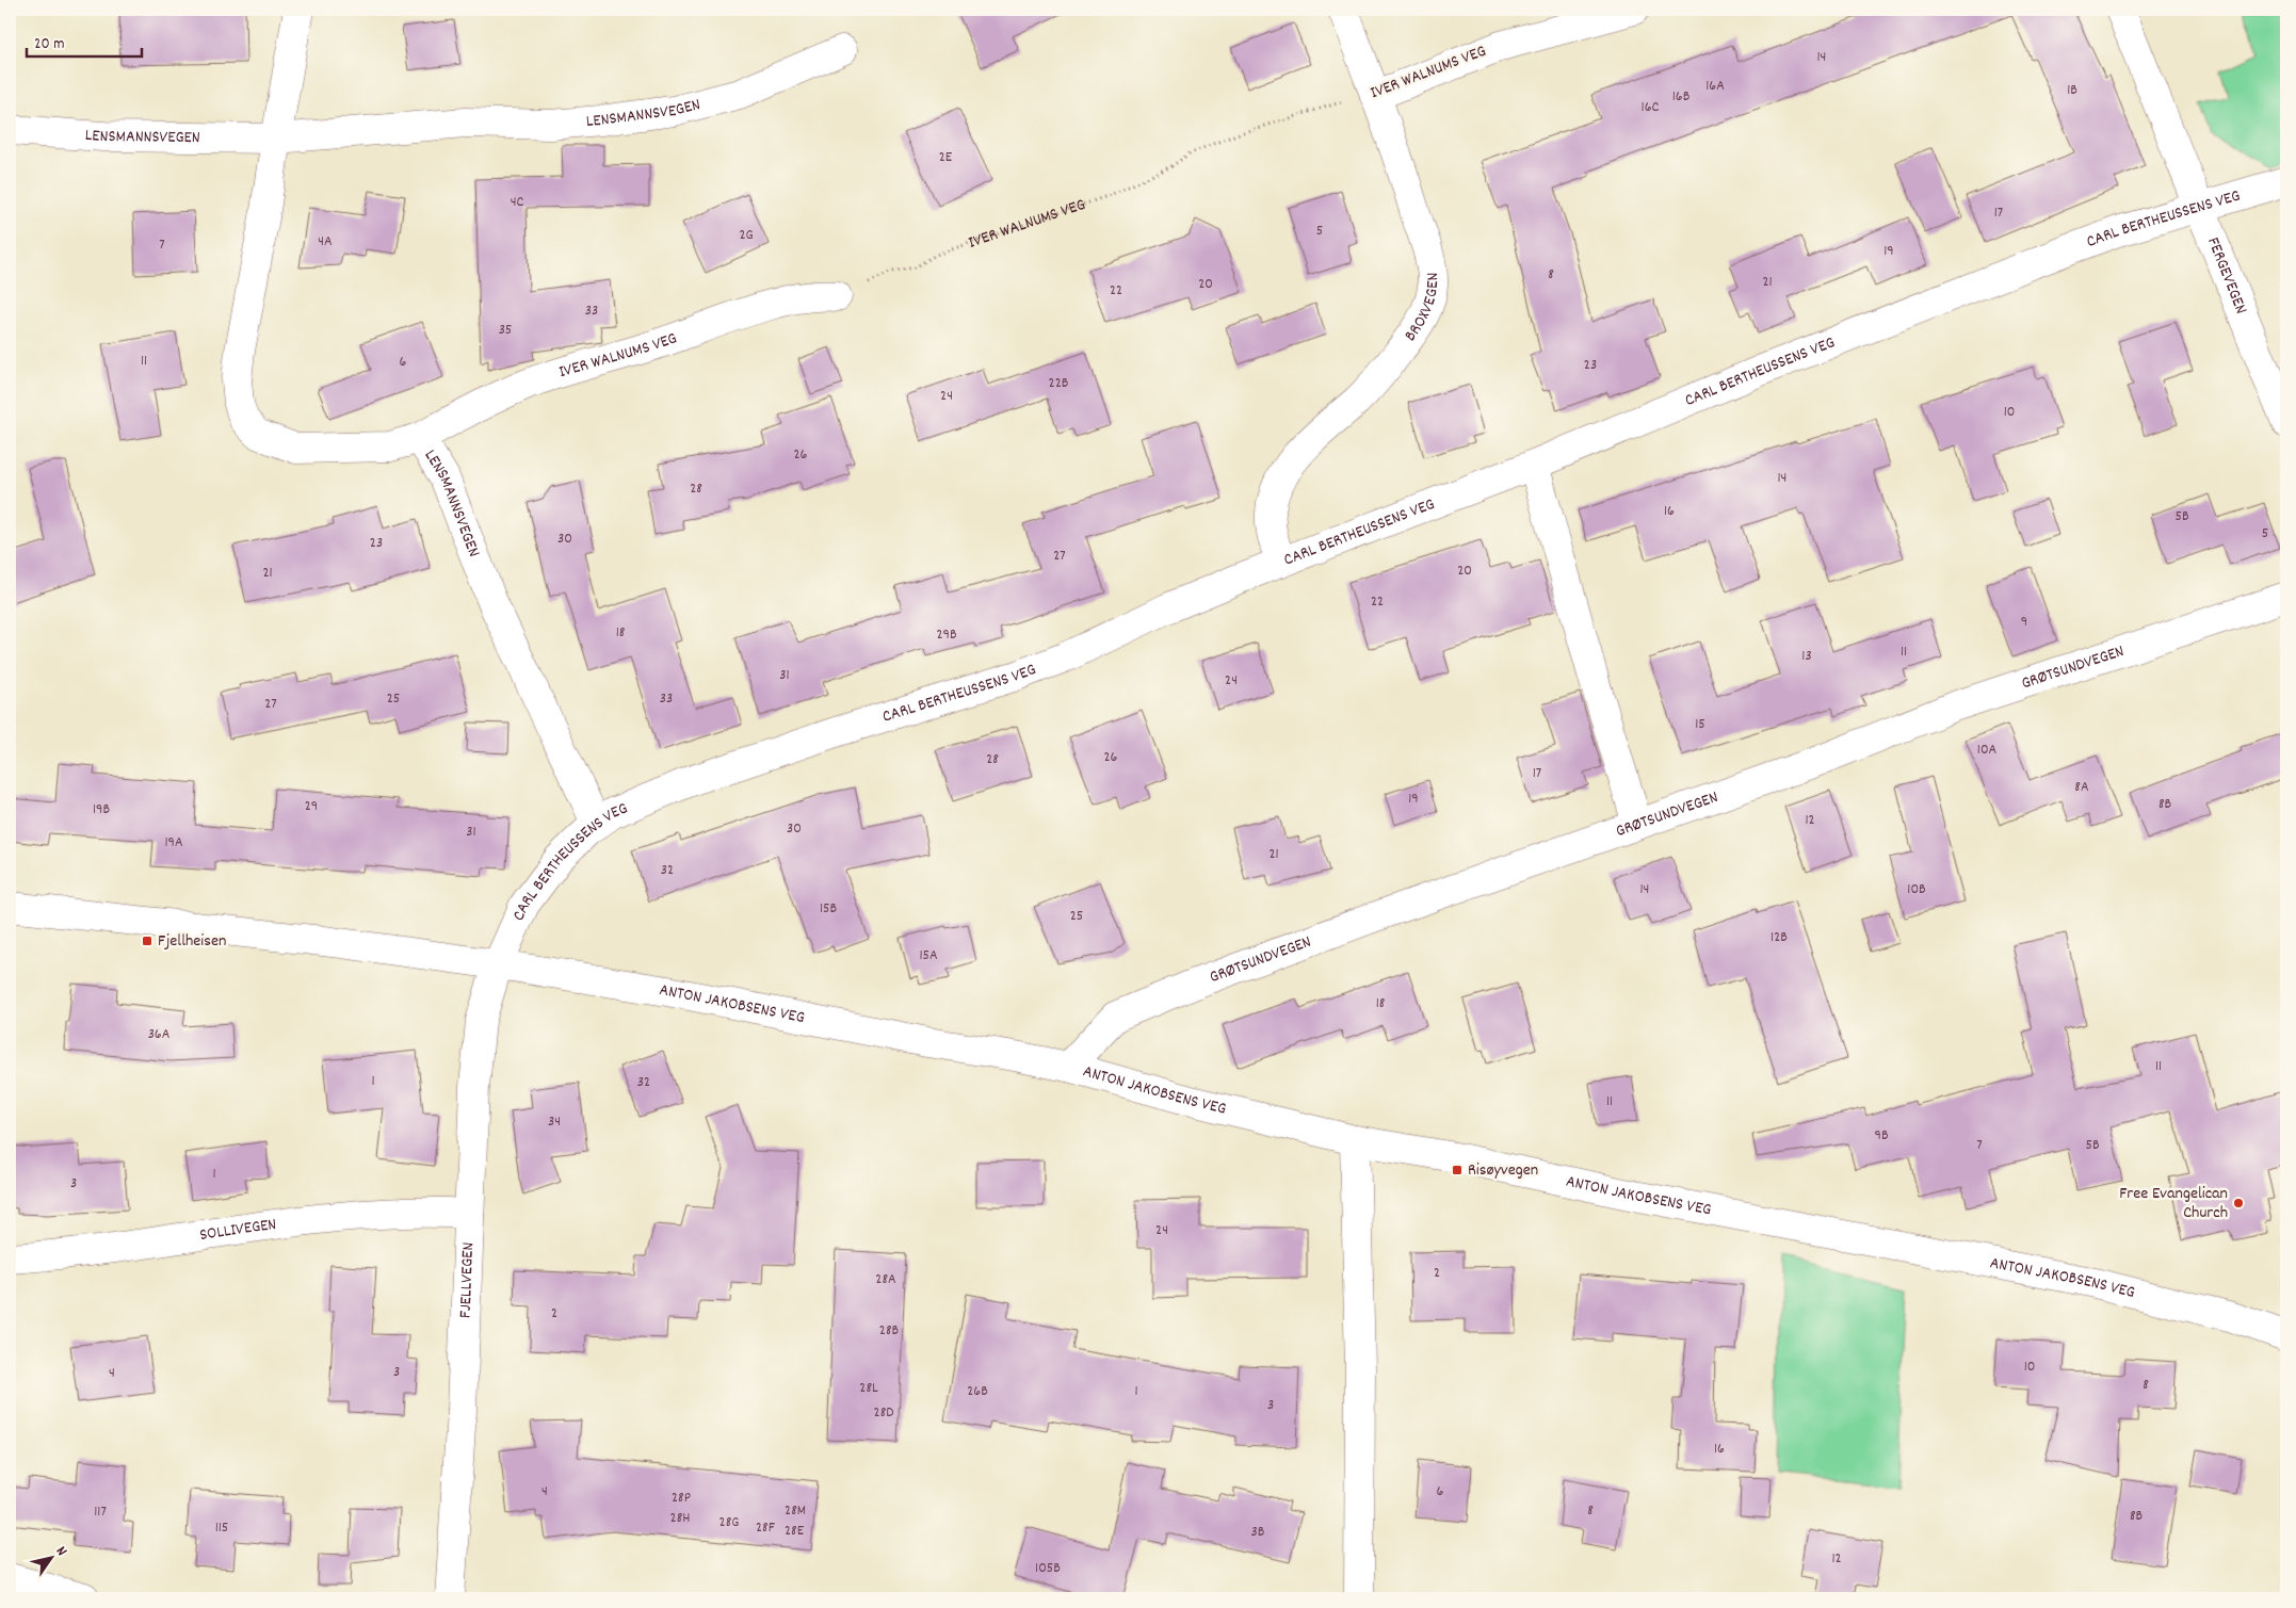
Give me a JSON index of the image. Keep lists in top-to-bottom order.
{
  "streets": {
    "street": [
      "IVER WALNUMS VEG",
      "LENSMANNSVEGEN",
      "CARL BERTHEUSSENS VEG",
      "FERGEVEGEN",
      "BROXVEGEN",
      "GRØTSUNDVEGEN",
      "ANTON JAKOBSENS VEG",
      "SOLLIVEGEN",
      "FJELLVEGEN"
    ]
  },
  "crossings": [
    ["IVER WALNUMS VEG", "LENSMANNSVEGEN"],
    ["IVER WALNUMS VEG", "BROXVEGEN"],
    ["LENSMANNSVEGEN", "CARL BERTHEUSSENS VEG"],
    ["CARL BERTHEUSSENS VEG", "FERGEVEGEN"],
    ["CARL BERTHEUSSENS VEG", "BROXVEGEN"],
    ["CARL BERTHEUSSENS VEG", "ANTON JAKOBSENS VEG"],
    ["CARL BERTHEUSSENS VEG", "FJELLVEGEN"],
    ["GRØTSUNDVEGEN", "ANTON JAKOBSENS VEG"],
    ["ANTON JAKOBSENS VEG", "FJELLVEGEN"],
    ["SOLLIVEGEN", "FJELLVEGEN"]
  ],
  "places": {
    "transit": ["Fjellheisen", "Risøyvegen"],
    "other": ["Free Evangelican Church"]
  },
  "house_numbers": [
    "14",
    "16A",
    "1B",
    "16B",
    "16C",
    "2E",
    "4C",
    "17",
    "5",
    "2G",
    "4A",
    "7",
    "19",
    "8",
    "21",
    "20",
    "22",
    "33",
    "35",
    "11",
    "6",
    "23",
    "22B",
    "24",
    "10",
    "26",
    "14",
    "28",
    "16",
    "5B",
    "5",
    "30",
    "23",
    "27",
    "20",
    "21",
    "22",
    "9",
    "18",
    "29B",
    "11",
    "13",
    "31",
    "24",
    "25",
    "33",
    "27",
    "15",
    "10A",
    "26",
    "28",
    "17",
    "8A",
    "19",
    "8B",
    "29",
    "19B",
    "12",
    "30",
    "31",
    "19A",
    "21",
    "32",
    "14",
    "10B",
    "15B",
    "25",
    "12B",
    "15A",
    "18",
    "36A",
    "11",
    "1",
    "32",
    "11",
    "34",
    "9B",
    "7",
    "5B",
    "1",
    "3",
    "24",
    "2",
    "28A",
    "2",
    "28B",
    "10",
    "3",
    "4",
    "8",
    "28L",
    "26B",
    "1",
    "3",
    "28D",
    "16",
    "4",
    "6",
    "28P",
    "28M",
    "8",
    "117",
    "8B",
    "28H",
    "28G",
    "115",
    "28F",
    "28E",
    "3B",
    "12",
    "105B"
  ],
  "scale_bar": "20 m",
  "north": "top right"
}
